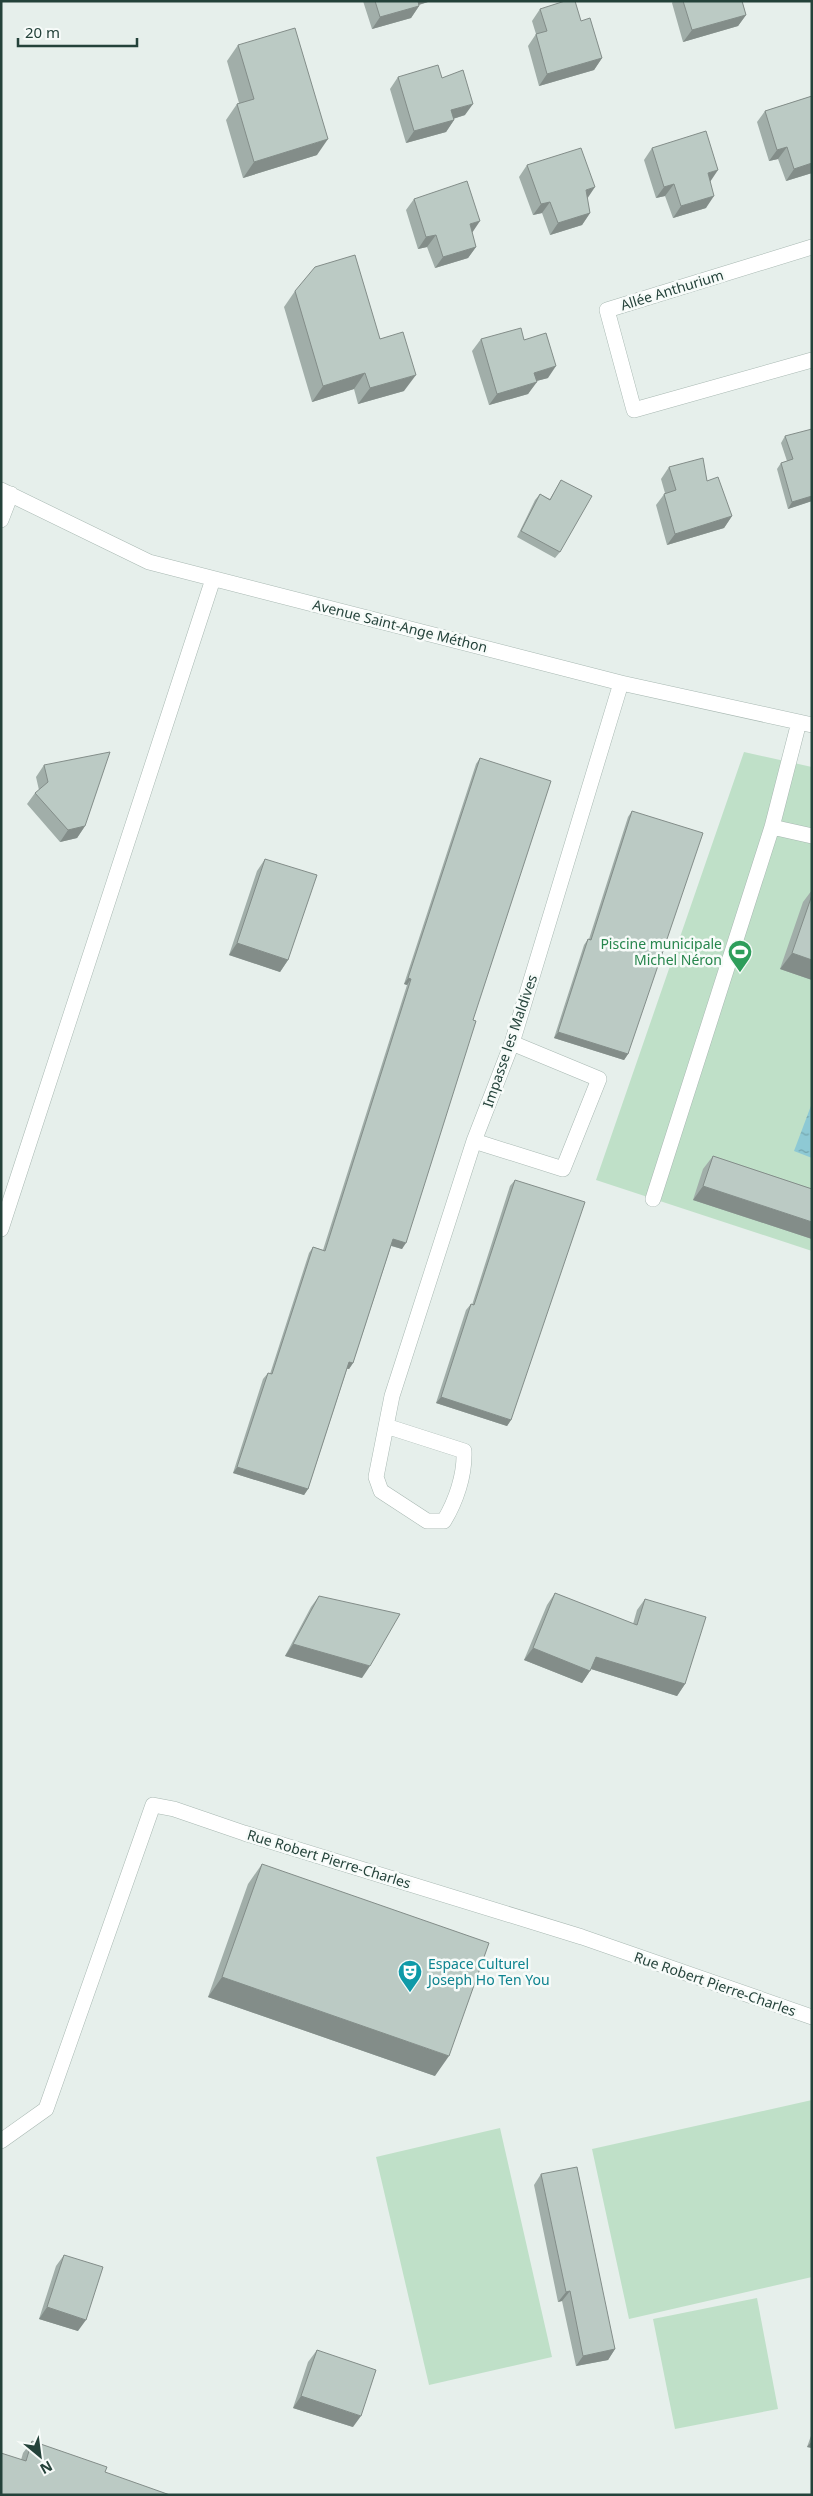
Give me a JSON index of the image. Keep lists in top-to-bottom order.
{
  "streets": {
    "street": [
      "Allée Anthurium",
      "Avenue Saint-Ange Méthon",
      "Impasse les Maldives",
      "Rue Robert Pierre-Charles"
    ]
  },
  "crossings": [
    ["Avenue Saint-Ange Méthon", "Impasse les Maldives"]
  ],
  "places": {
    "sports": ["Piscine municipale Michel Néron"],
    "theatre": ["Espace Culturel Joseph Ho Ten You"]
  },
  "scale_bar": "20 m",
  "north": "bottom right"
}
